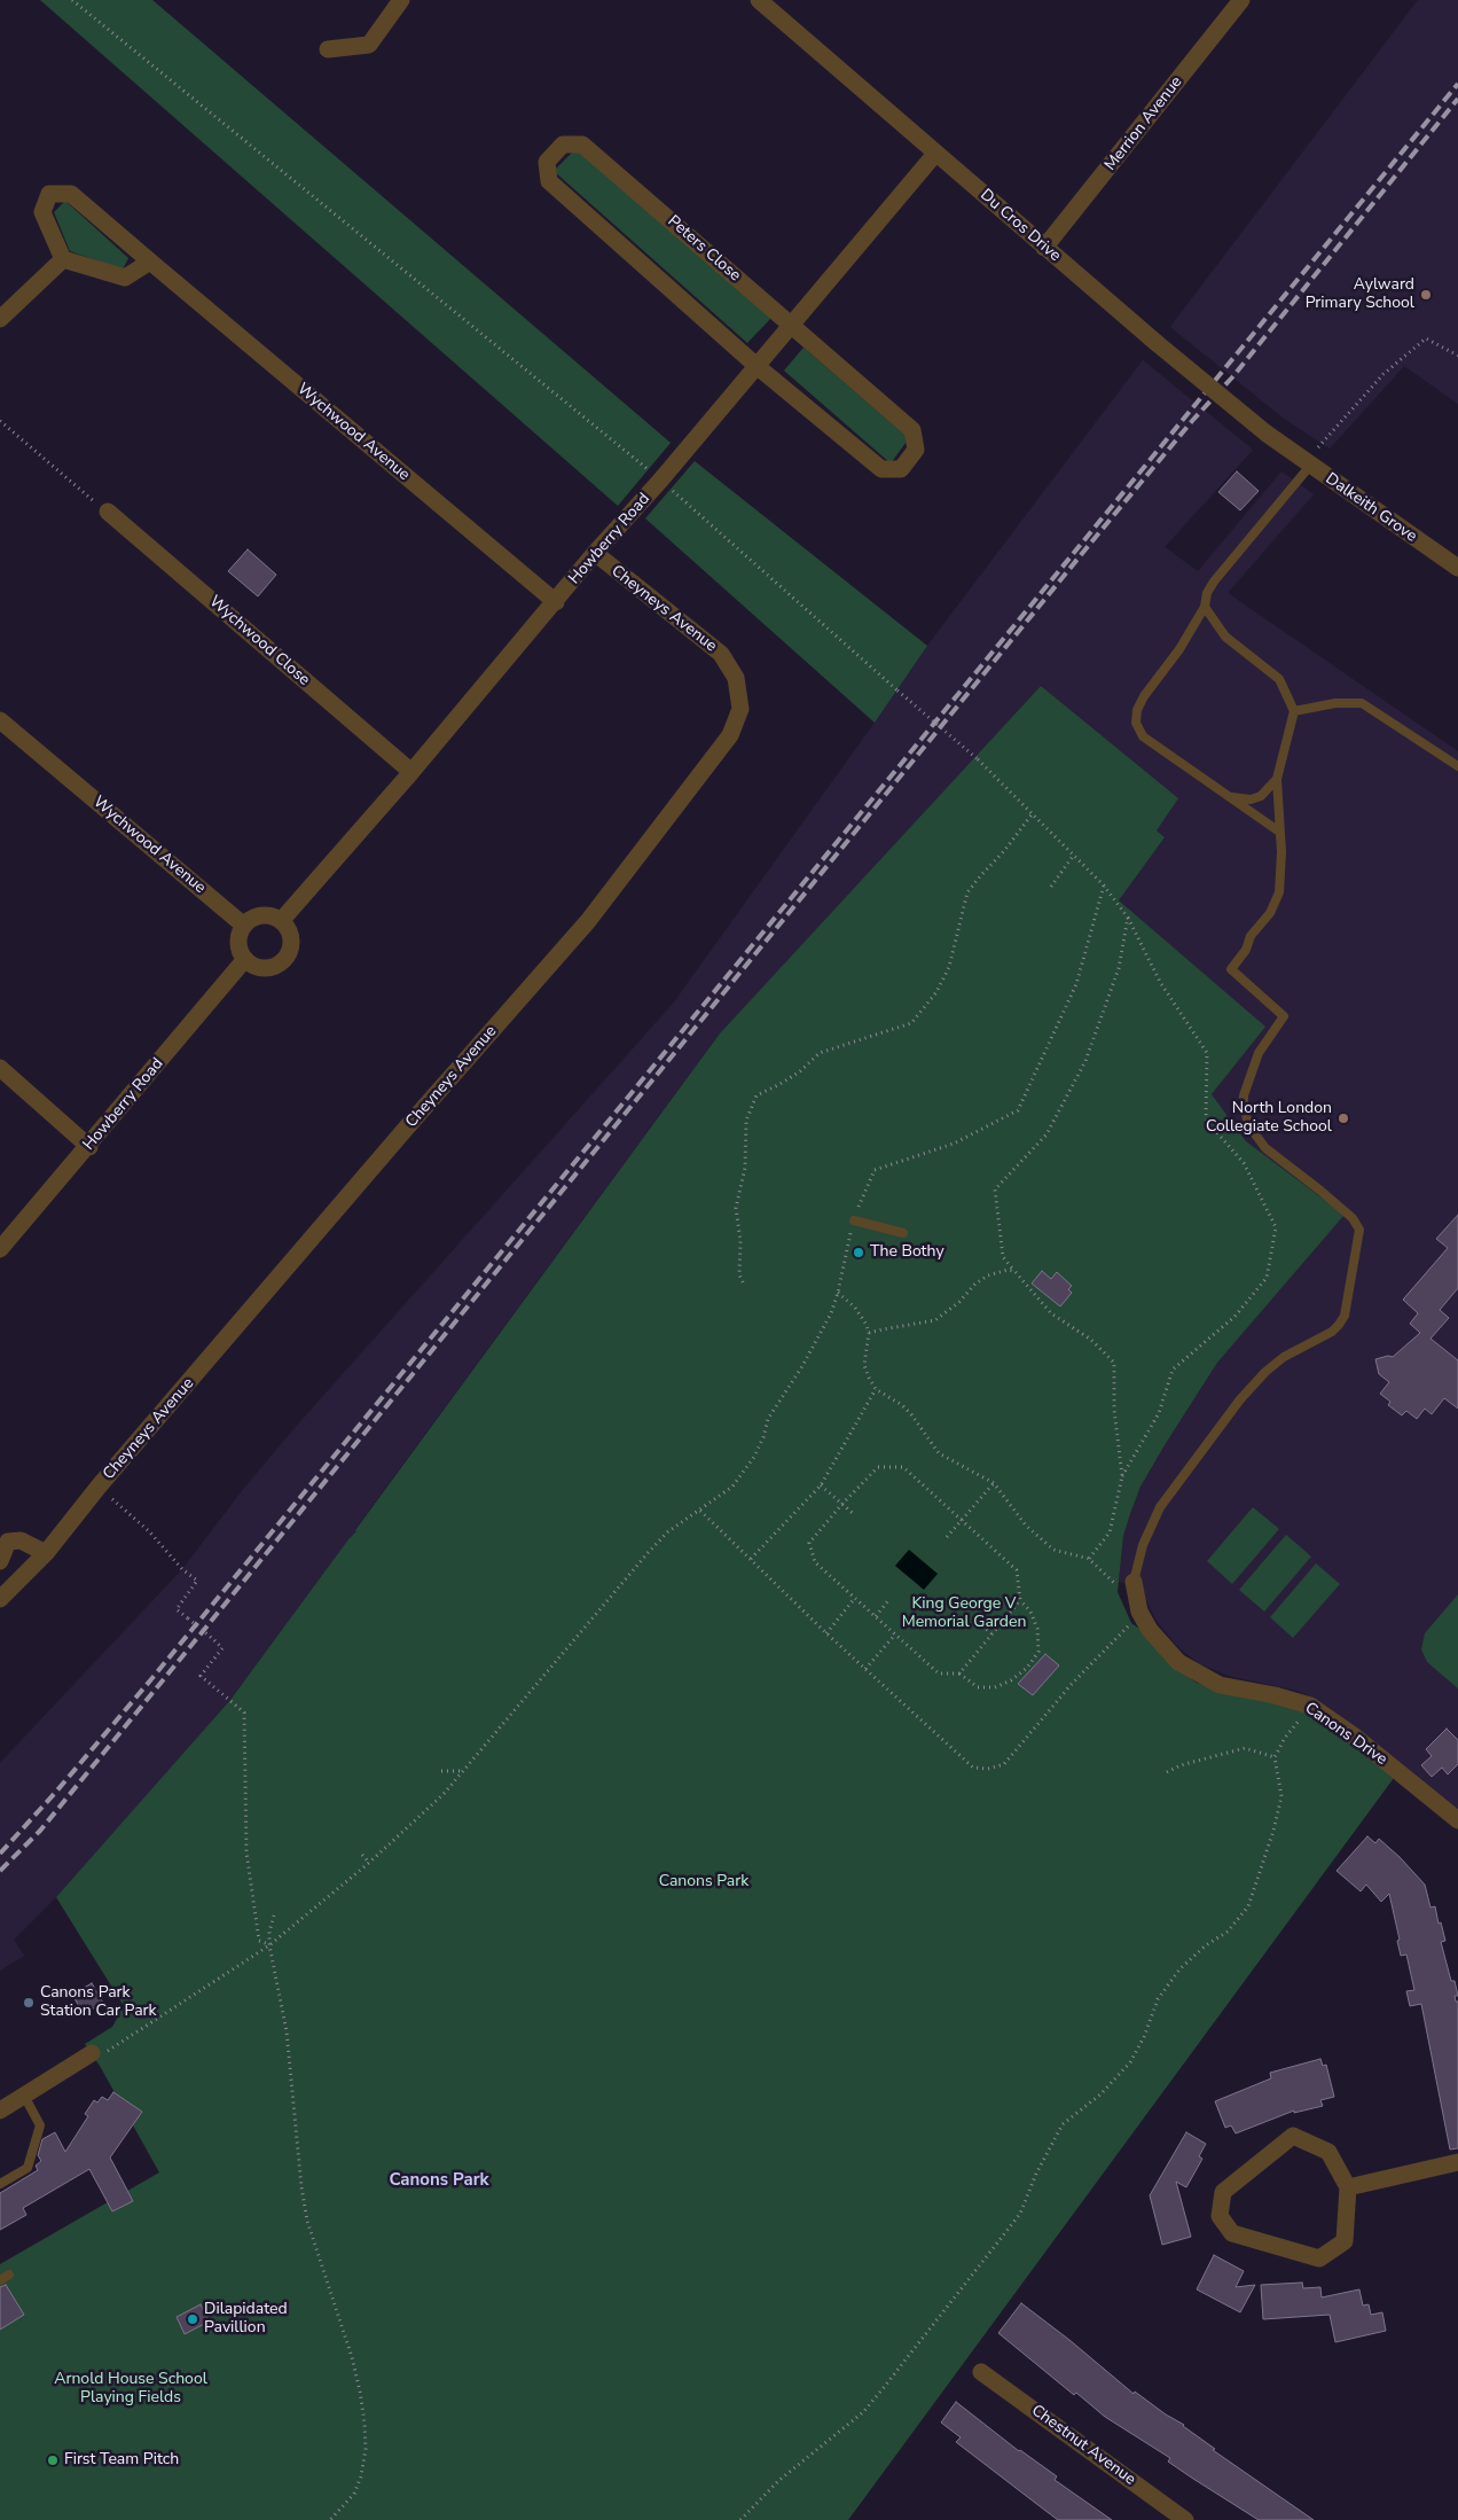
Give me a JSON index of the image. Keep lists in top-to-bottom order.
{
  "streets": {
    "street": [
      "Merrion Avenue",
      "Du Cros Drive",
      "Peters Close",
      "Wychwood Avenue",
      "Dalkeith Grove",
      "Howberry Road",
      "Cheyneys Avenue",
      "Wychwood Close",
      "Canons Drive",
      "Chestnut Avenue"
    ]
  },
  "crossings": [
    ["Merrion Avenue", "Du Cros Drive"],
    ["Du Cros Drive", "Dalkeith Grove"],
    ["Du Cros Drive", "Howberry Road"],
    ["Peters Close", "Howberry Road"],
    ["Wychwood Avenue", "Howberry Road"],
    ["Howberry Road", "Cheyneys Avenue"],
    ["Howberry Road", "Wychwood Close"]
  ],
  "districts": ["Canons Park"],
  "parks": ["King George V Memorial Garden", "Canons Park", "Arnold House School Playing Fields"],
  "places": [
    "Aylward Primary School",
    "North London Collegiate School",
    "The Bothy",
    "Canons Park Station Car Park",
    "Dilapidated Pavillion",
    "First Team Pitch"
  ]
}
